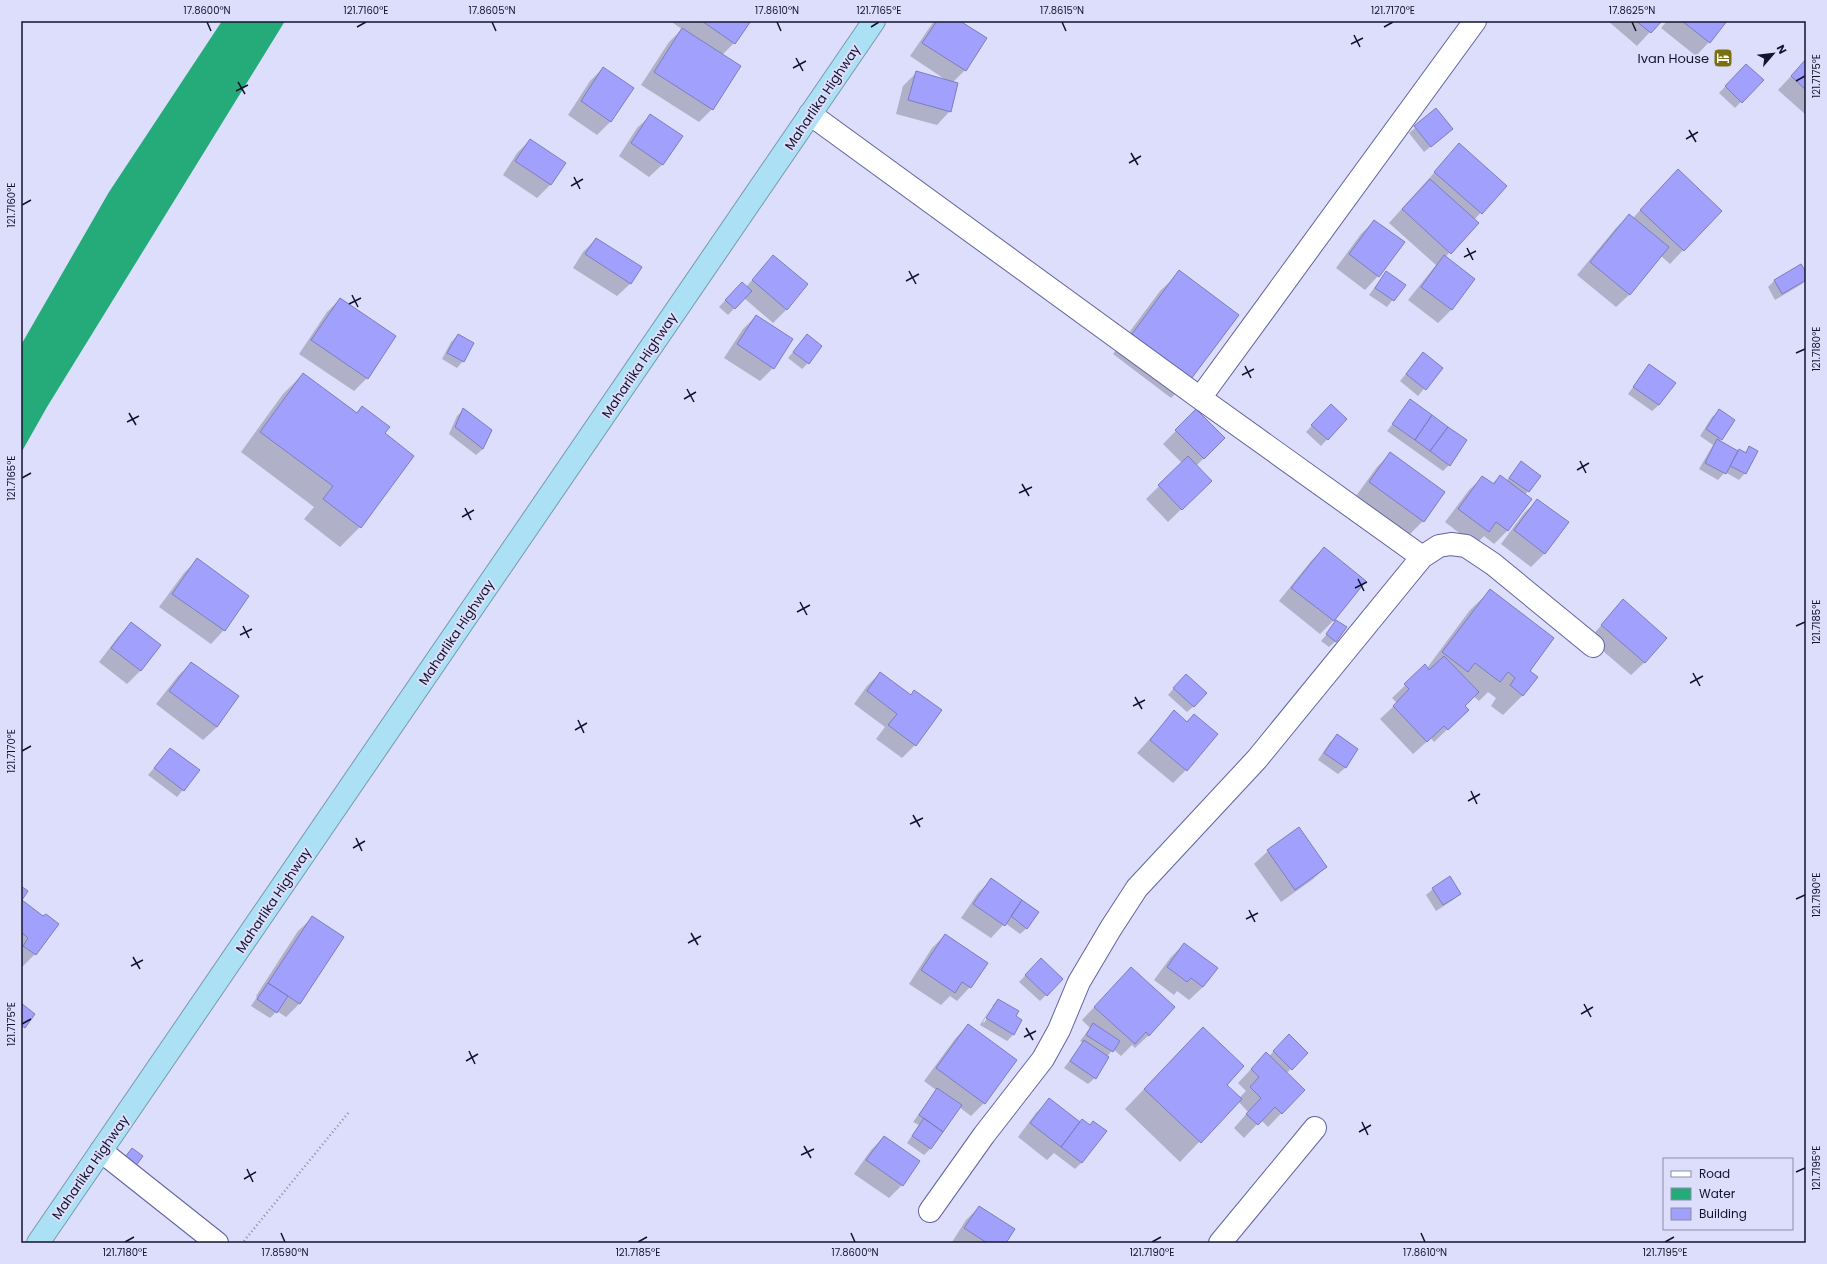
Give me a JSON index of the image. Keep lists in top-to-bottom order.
{
  "streets": {
    "highway": ["Maharlika Highway"]
  },
  "places": {
    "hotel": ["Ivan House"]
  },
  "legend": ["Road", "Water", "Building"],
  "north": "top right",
  "coordinates": [
    "17.8600°N",
    "121.7160°E",
    "17.8605°N",
    "17.8610°N",
    "121.7165°E",
    "17.8615°N",
    "121.7170°E",
    "17.8625°N",
    "121.7175°E",
    "121.7180°E",
    "121.7185°E",
    "121.7190°E",
    "121.7195°E",
    "17.8590°N"
  ]
}
